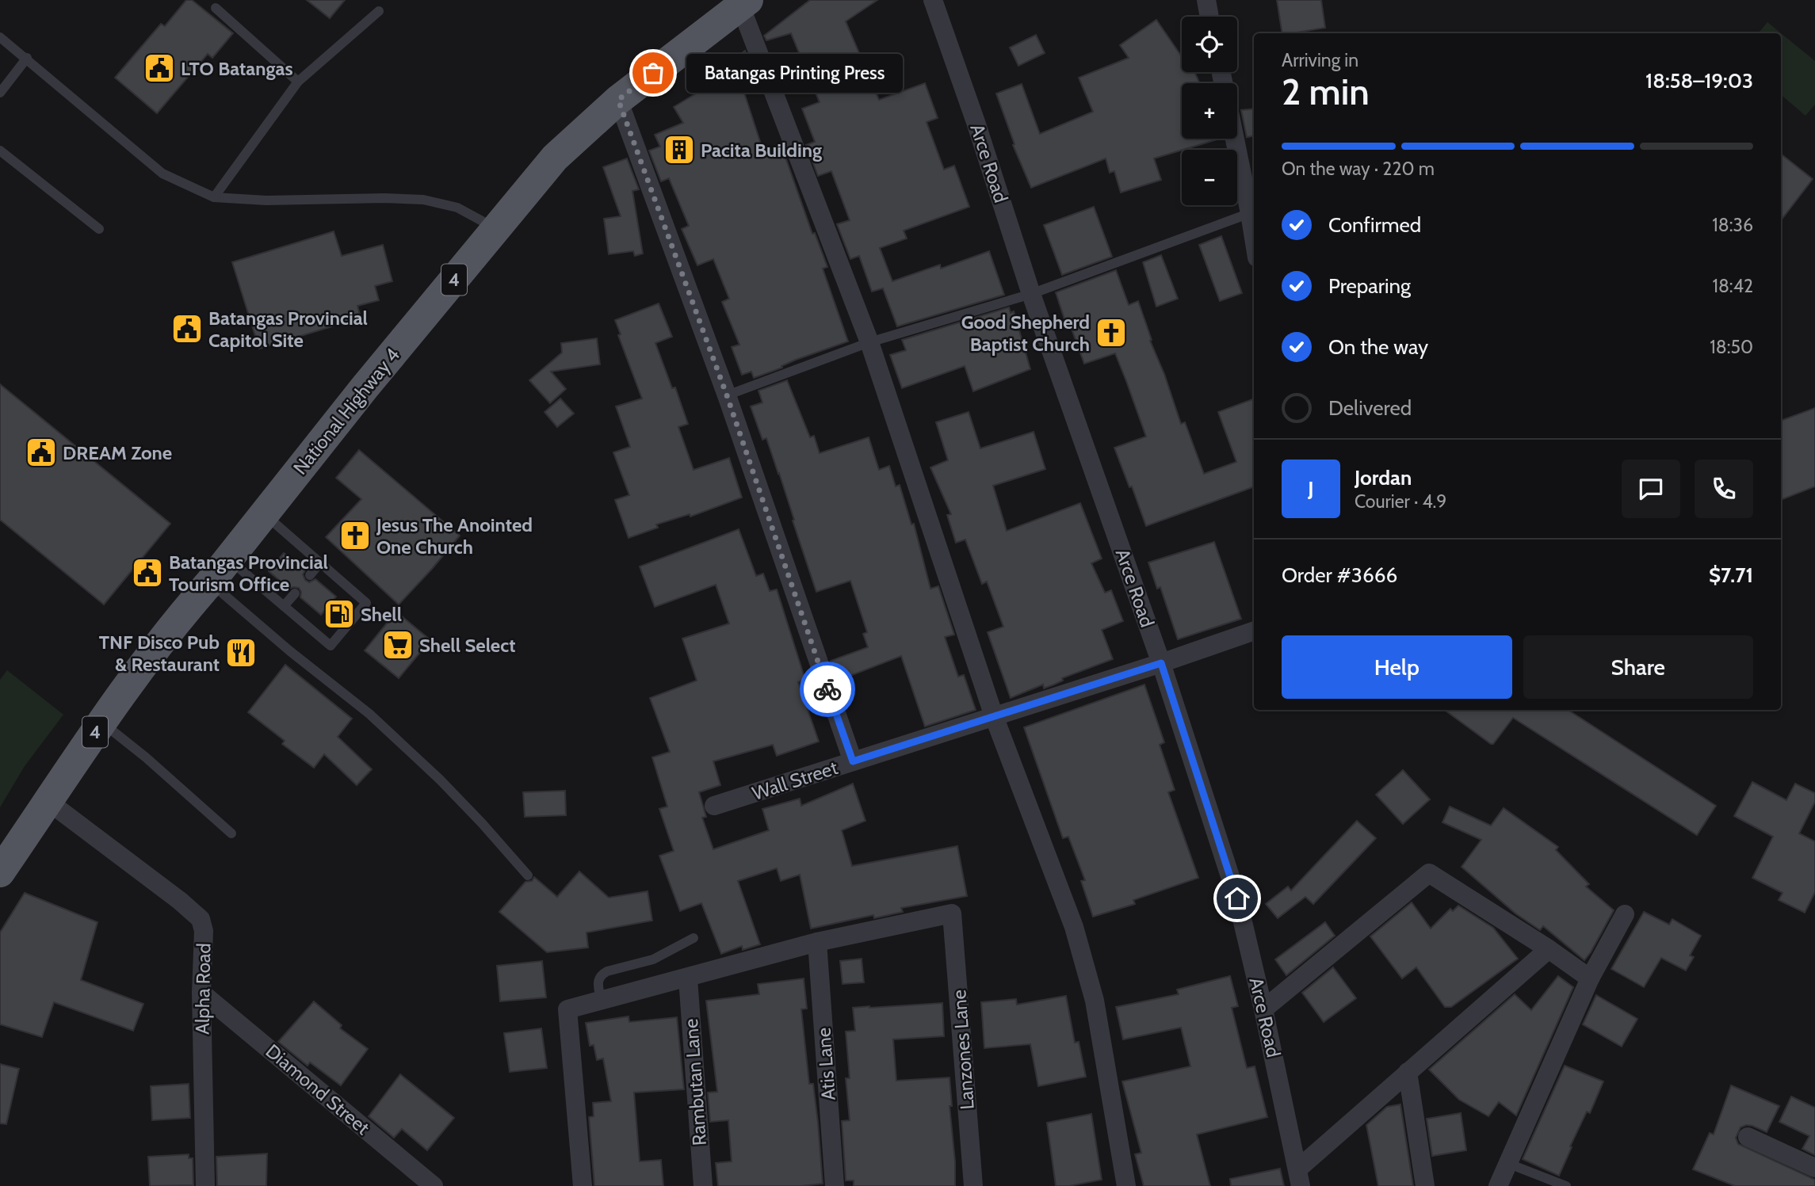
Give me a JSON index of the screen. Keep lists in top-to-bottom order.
{
  "streets": {
    "main road": ["4", "National Highway 4"],
    "street": [
      "Arce Road",
      "Wall Street",
      "Alpha Road",
      "Lanzones Lane",
      "Atis Lane",
      "Rambutan Lane",
      "Diamond Street"
    ]
  },
  "crossings": [
    ["Arce Road", "Wall Street"],
    ["National Highway 4", "Alpha Road"],
    ["Alpha Road", "Diamond Street"],
    ["Lanzones Lane", "Atis Lane"]
  ],
  "places": {
    "public building": [
      "LTO Batangas",
      "Batangas Provincial Capitol Site",
      "DREAM Zone",
      "Batangas Provincial Tourism Office"
    ],
    "other": ["Batangas Printing Press"],
    "building": ["Pacita Building"],
    "church": ["Good Shepherd Baptist Church", "Jesus The Anointed One Church"],
    "fuel station": ["Shell"],
    "supermarket": ["Shell Select"],
    "restaurant": ["TNF Disco Pub & Restaurant"]
  },
  "page": {
    "map_buttons": ["+", "−"],
    "heading": ["2 min", "Arriving in", "18:58–19:03"],
    "panel": [
      "Jordan",
      "Courier · 4.9",
      "Order #3666",
      "$7.71"
    ],
    "bubble": "Batangas Printing Press",
    "bar": "On the way · 220 m",
    "list": [
      ["Confirmed", "18:36"],
      ["Preparing", "18:42"],
      ["On the way", "18:50"],
      "Delivered"
    ],
    "round": "J",
    "buttons": ["Help", "Share"]
  }
}
